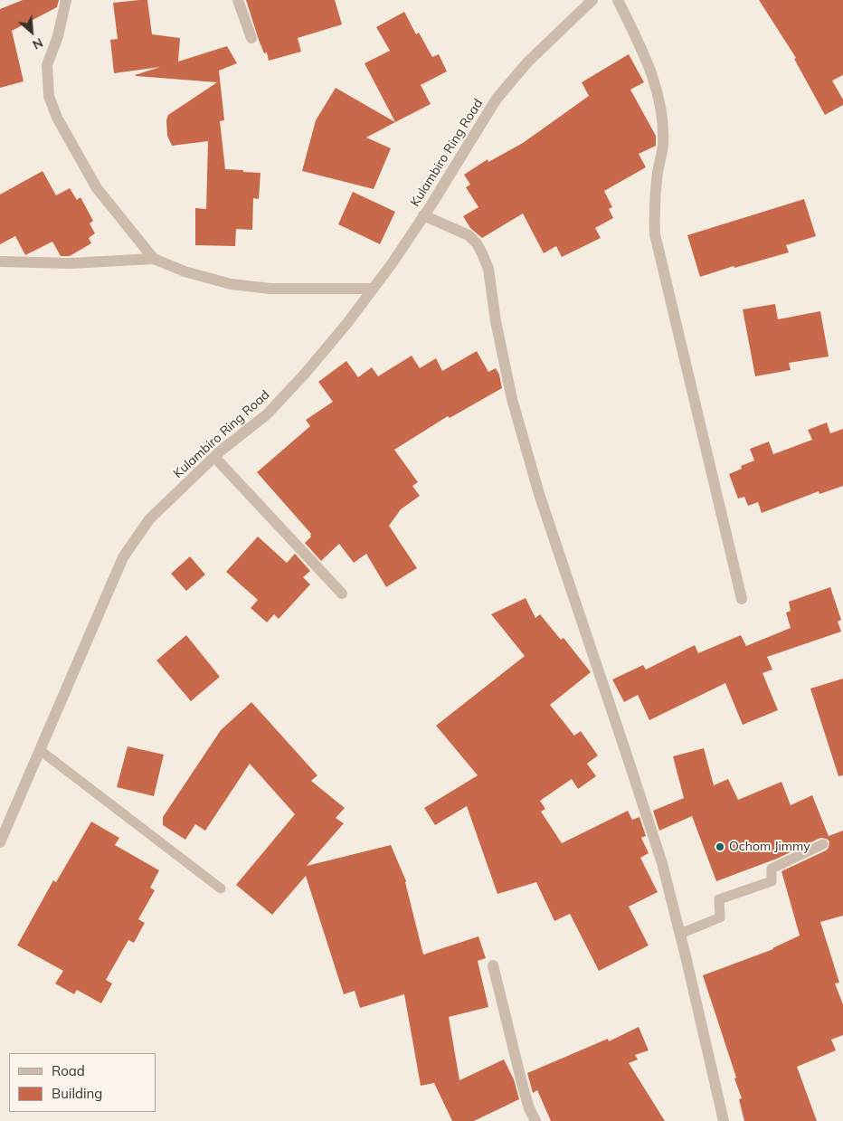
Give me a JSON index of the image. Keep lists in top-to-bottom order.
{
  "streets": {
    "street": ["Kulambiro Ring Road"]
  },
  "places": ["Ochom Jimmy"],
  "legend": ["Road", "Building"],
  "north": "bottom right"
}
